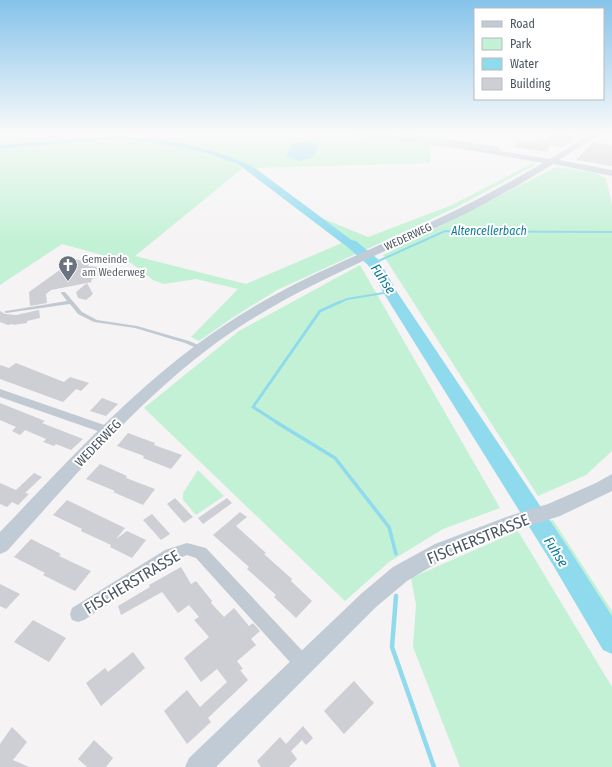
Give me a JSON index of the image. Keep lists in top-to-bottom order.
{
  "streets": {
    "main road": ["WEDERWEG", "FISCHERSTRASSE"]
  },
  "water": ["Altencellerbach", "Fuhse"],
  "places": {
    "church": ["Gemeinde am Wederweg"]
  },
  "legend": [
    "Road",
    "Park",
    "Water",
    "Building"
  ]
}
